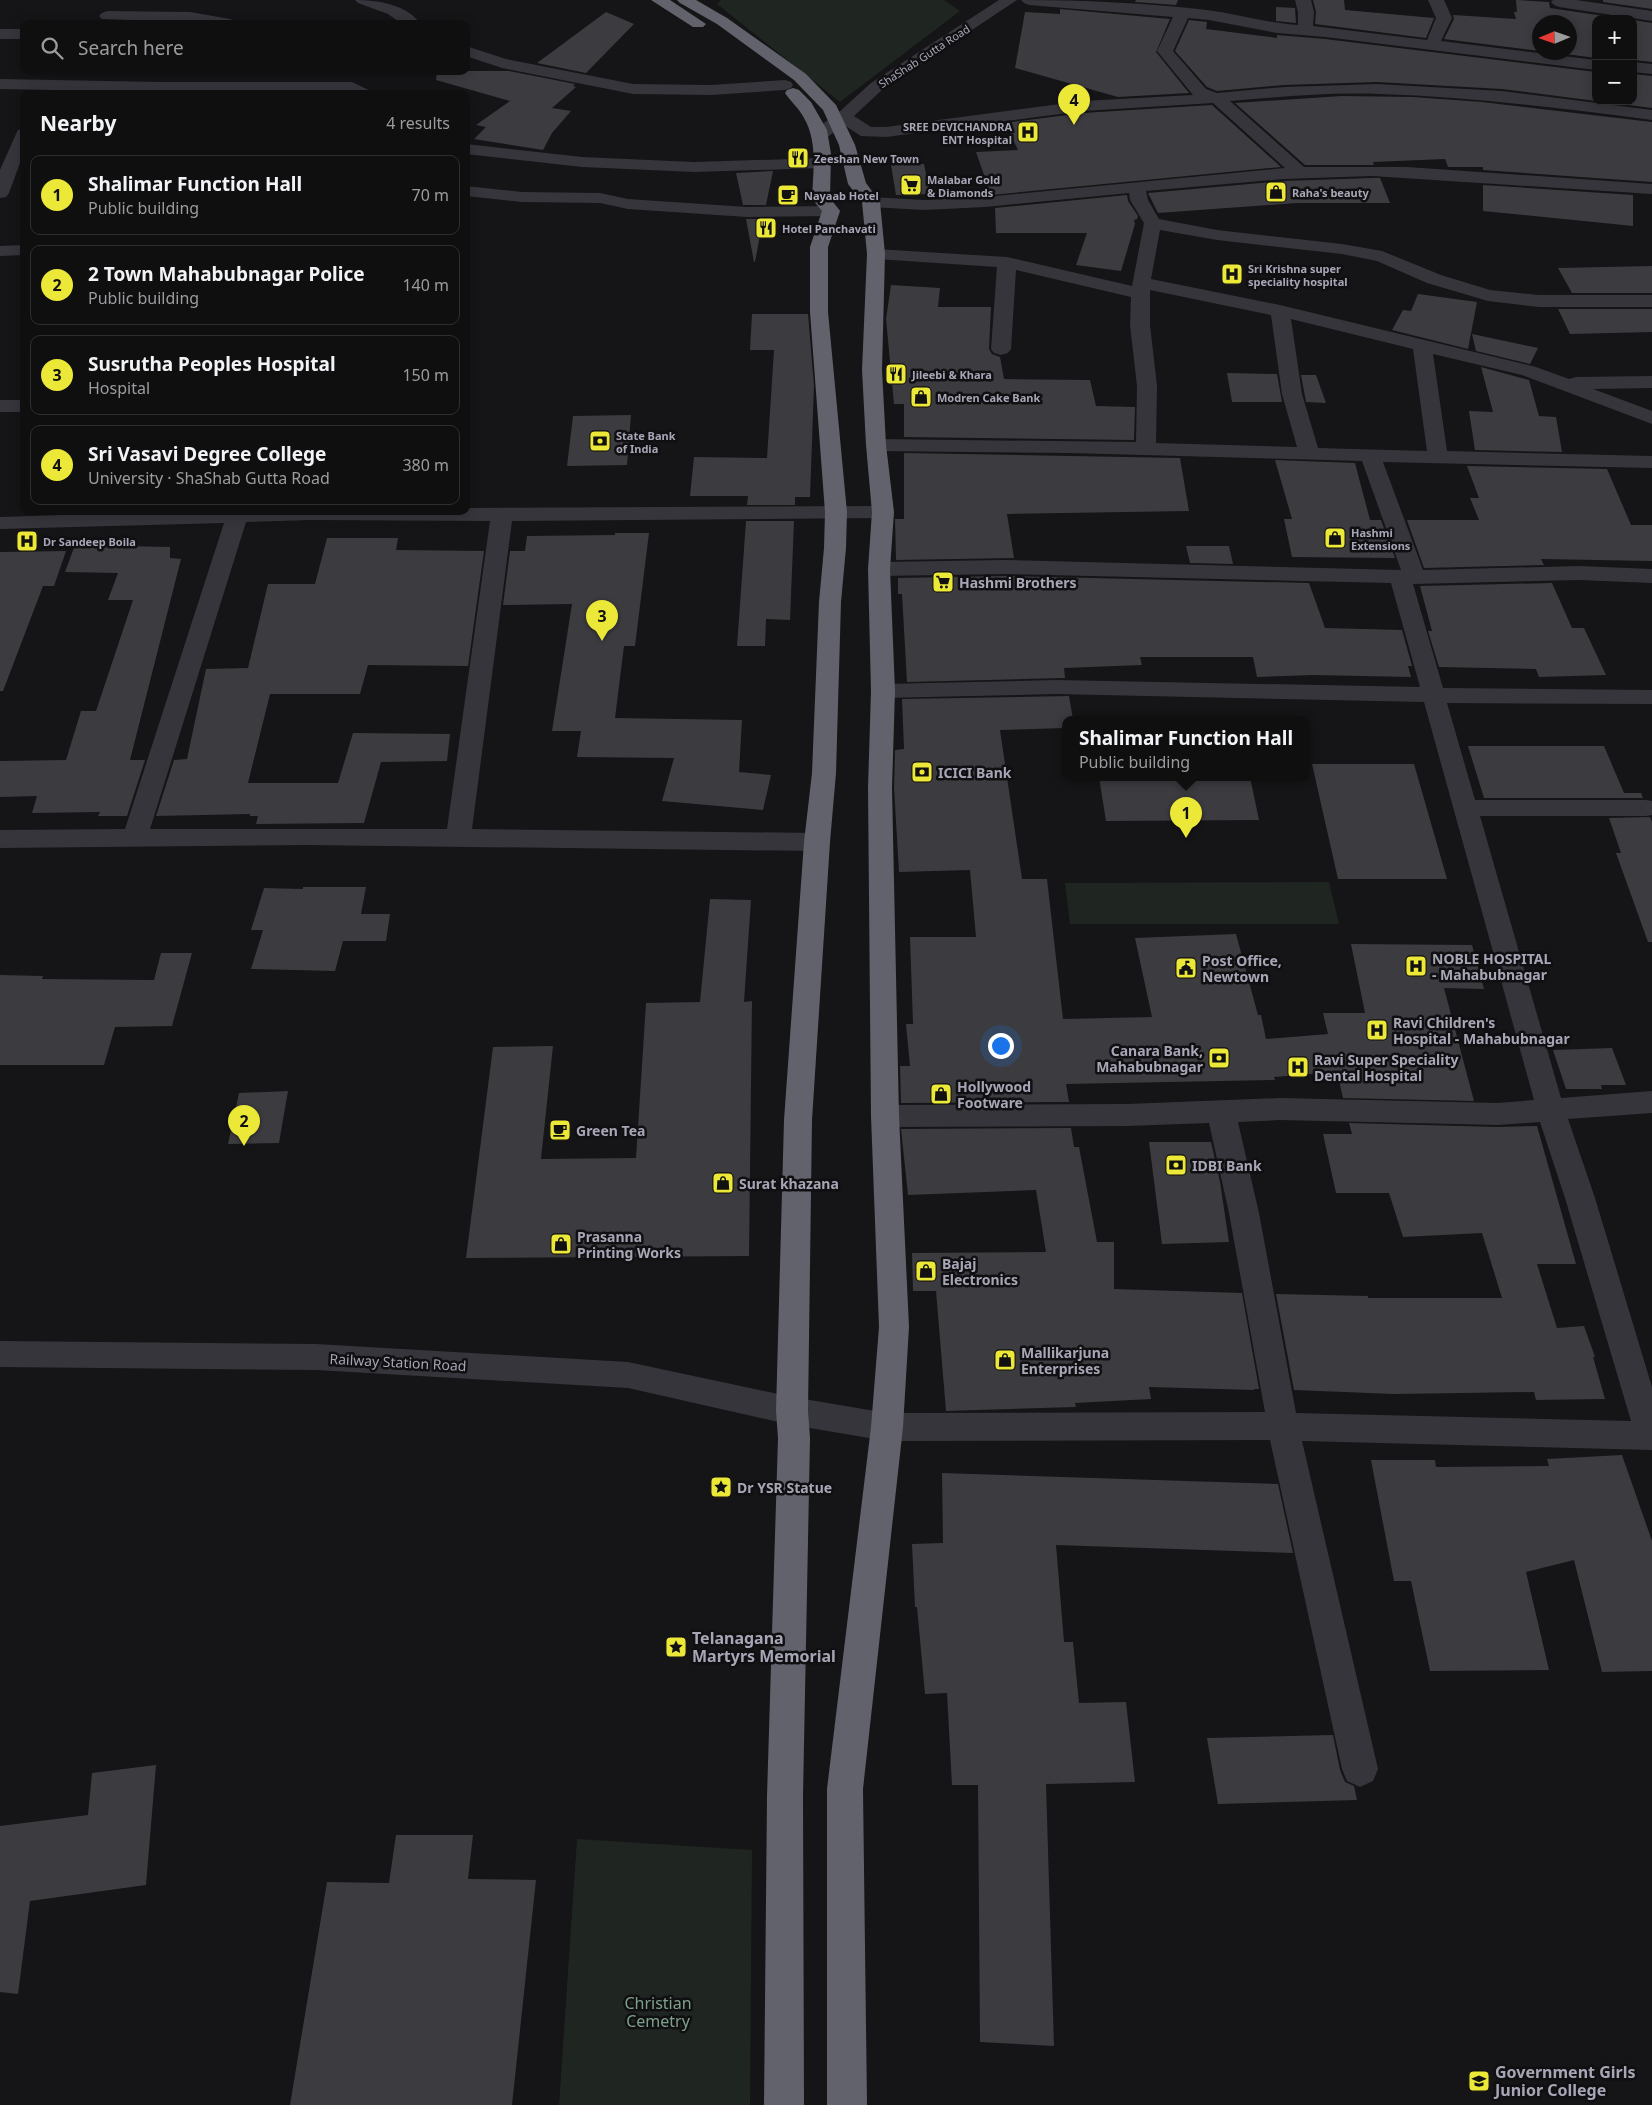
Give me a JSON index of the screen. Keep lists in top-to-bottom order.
{
  "streets": {
    "street": ["ShaShab Gutta Road", "Railway Station Road"]
  },
  "parks": ["Christian Cemetry"],
  "places": {
    "hospital": [
      "SREE DEVICHANDRA ENT Hospital",
      "Sri Krishna super speciality hospital",
      "Dr Sandeep Boila",
      "NOBLE HOSPITAL - Mahabubnagar",
      "Ravi Children's Hospital - Mahabubnagar",
      "Ravi Super Speciality Dental Hospital"
    ],
    "restaurant": ["Zeeshan New Town", "Hotel Panchavati", "Jileebi & Khara"],
    "supermarket": ["Malabar Gold & Diamonds", "Hashmi Brothers"],
    "shop": [
      "Raha's beauty",
      "Modren Cake Bank",
      "Hashmi Extensions",
      "Hollywood Footware",
      "Surat khazana",
      "Prasanna Printing Works",
      "Bajaj Electronics",
      "Mallikarjuna Enterprises"
    ],
    "cafe": ["Nayaab Hotel", "Green Tea"],
    "bank": [
      "State Bank of India",
      "ICICI Bank",
      "Canara Bank, Mahabubnagar",
      "IDBI Bank"
    ],
    "public building": ["Post Office, Newtown"],
    "place": ["Dr YSR Statue", "Telanagana Martyrs Memorial"],
    "school or university": ["Government Girls Junior College"]
  },
  "north": "left",
  "page": {
    "map_buttons": ["+", "−"],
    "search": "Search here",
    "pins": [
      "4",
      "3",
      "1",
      "2"
    ],
    "heading": ["Nearby", "4 results"],
    "list": [
      {
        "mark": "1",
        "name": "Shalimar Function Hall",
        "note": "Public building",
        "value": "70 m"
      },
      {
        "mark": "2",
        "name": "2 Town Mahabubnagar Police",
        "note": "Public building",
        "value": "140 m"
      },
      {
        "mark": "3",
        "name": "Susrutha Peoples Hospital",
        "note": "Hospital",
        "value": "150 m"
      },
      {
        "mark": "4",
        "name": "Sri Vasavi Degree College",
        "note": "University · ShaShab Gutta Road",
        "value": "380 m"
      }
    ],
    "popup": ["Shalimar Function Hall", "Public building"]
  }
}
